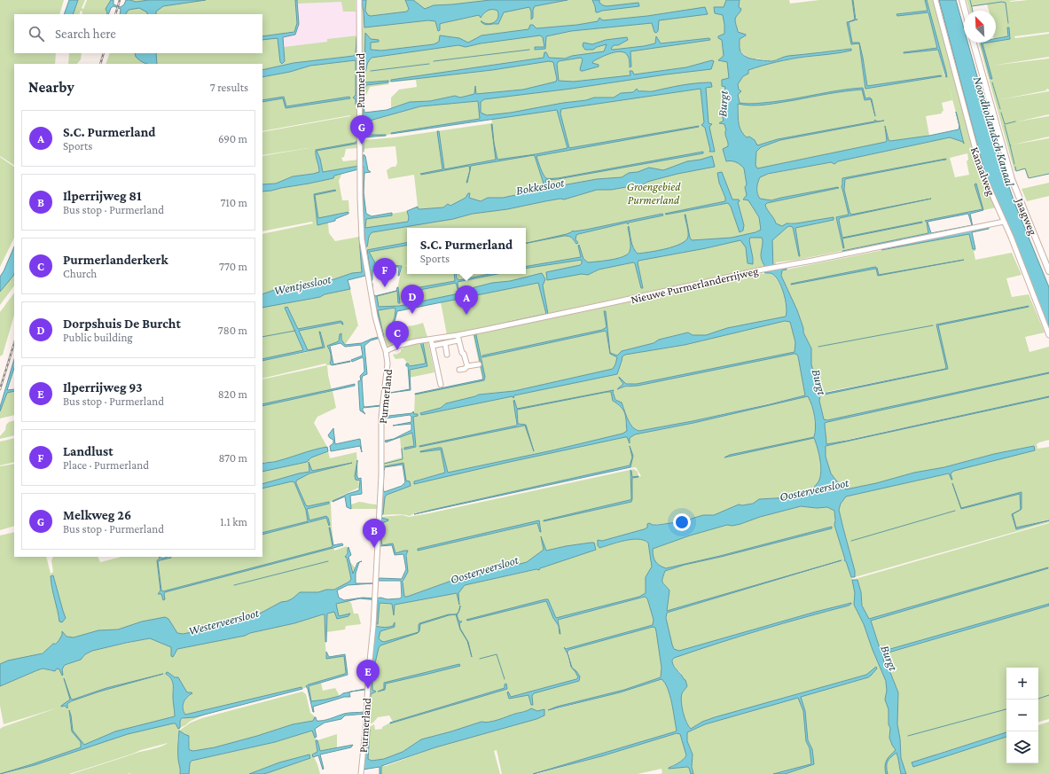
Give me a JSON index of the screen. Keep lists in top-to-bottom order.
{
  "streets": {
    "main road": ["Jaagweg"],
    "street": ["Purmerland", "Kanaalweg", "Nieuwe Purmerlanderrijweg"]
  },
  "crossings": [
    ["Purmerland", "Nieuwe Purmerlanderrijweg"],
    ["Kanaalweg", "Nieuwe Purmerlanderrijweg"]
  ],
  "water": [
    "Burgt",
    "Noordhollandsch Kanaal",
    "Bokkesloot",
    "Wentjessloot",
    "Oosterveersloot",
    "Westerveersloot"
  ],
  "parks": ["Groengebied Purmerland"],
  "north": "top left",
  "page": {
    "search": "Search here",
    "heading": ["Nearby", "7 results"],
    "list": [
      {
        "mark": "A",
        "name": "S.C. Purmerland",
        "note": "Sports",
        "value": "690 m"
      },
      {
        "mark": "B",
        "name": "Ilperrijweg 81",
        "note": "Bus stop · Purmerland",
        "value": "710 m"
      },
      {
        "mark": "C",
        "name": "Purmerlanderkerk",
        "note": "Church",
        "value": "770 m"
      },
      {
        "mark": "D",
        "name": "Dorpshuis De Burcht",
        "note": "Public building",
        "value": "780 m"
      },
      {
        "mark": "E",
        "name": "Ilperrijweg 93",
        "note": "Bus stop · Purmerland",
        "value": "820 m"
      },
      {
        "mark": "F",
        "name": "Landlust",
        "note": "Place · Purmerland",
        "value": "870 m"
      },
      {
        "mark": "G",
        "name": "Melkweg 26",
        "note": "Bus stop · Purmerland",
        "value": "1.1 km"
      }
    ],
    "pins": [
      "G",
      "F",
      "D",
      "A",
      "C",
      "B",
      "E"
    ],
    "popup": ["S.C. Purmerland", "Sports"],
    "map_buttons": ["+", "−"]
  }
}
